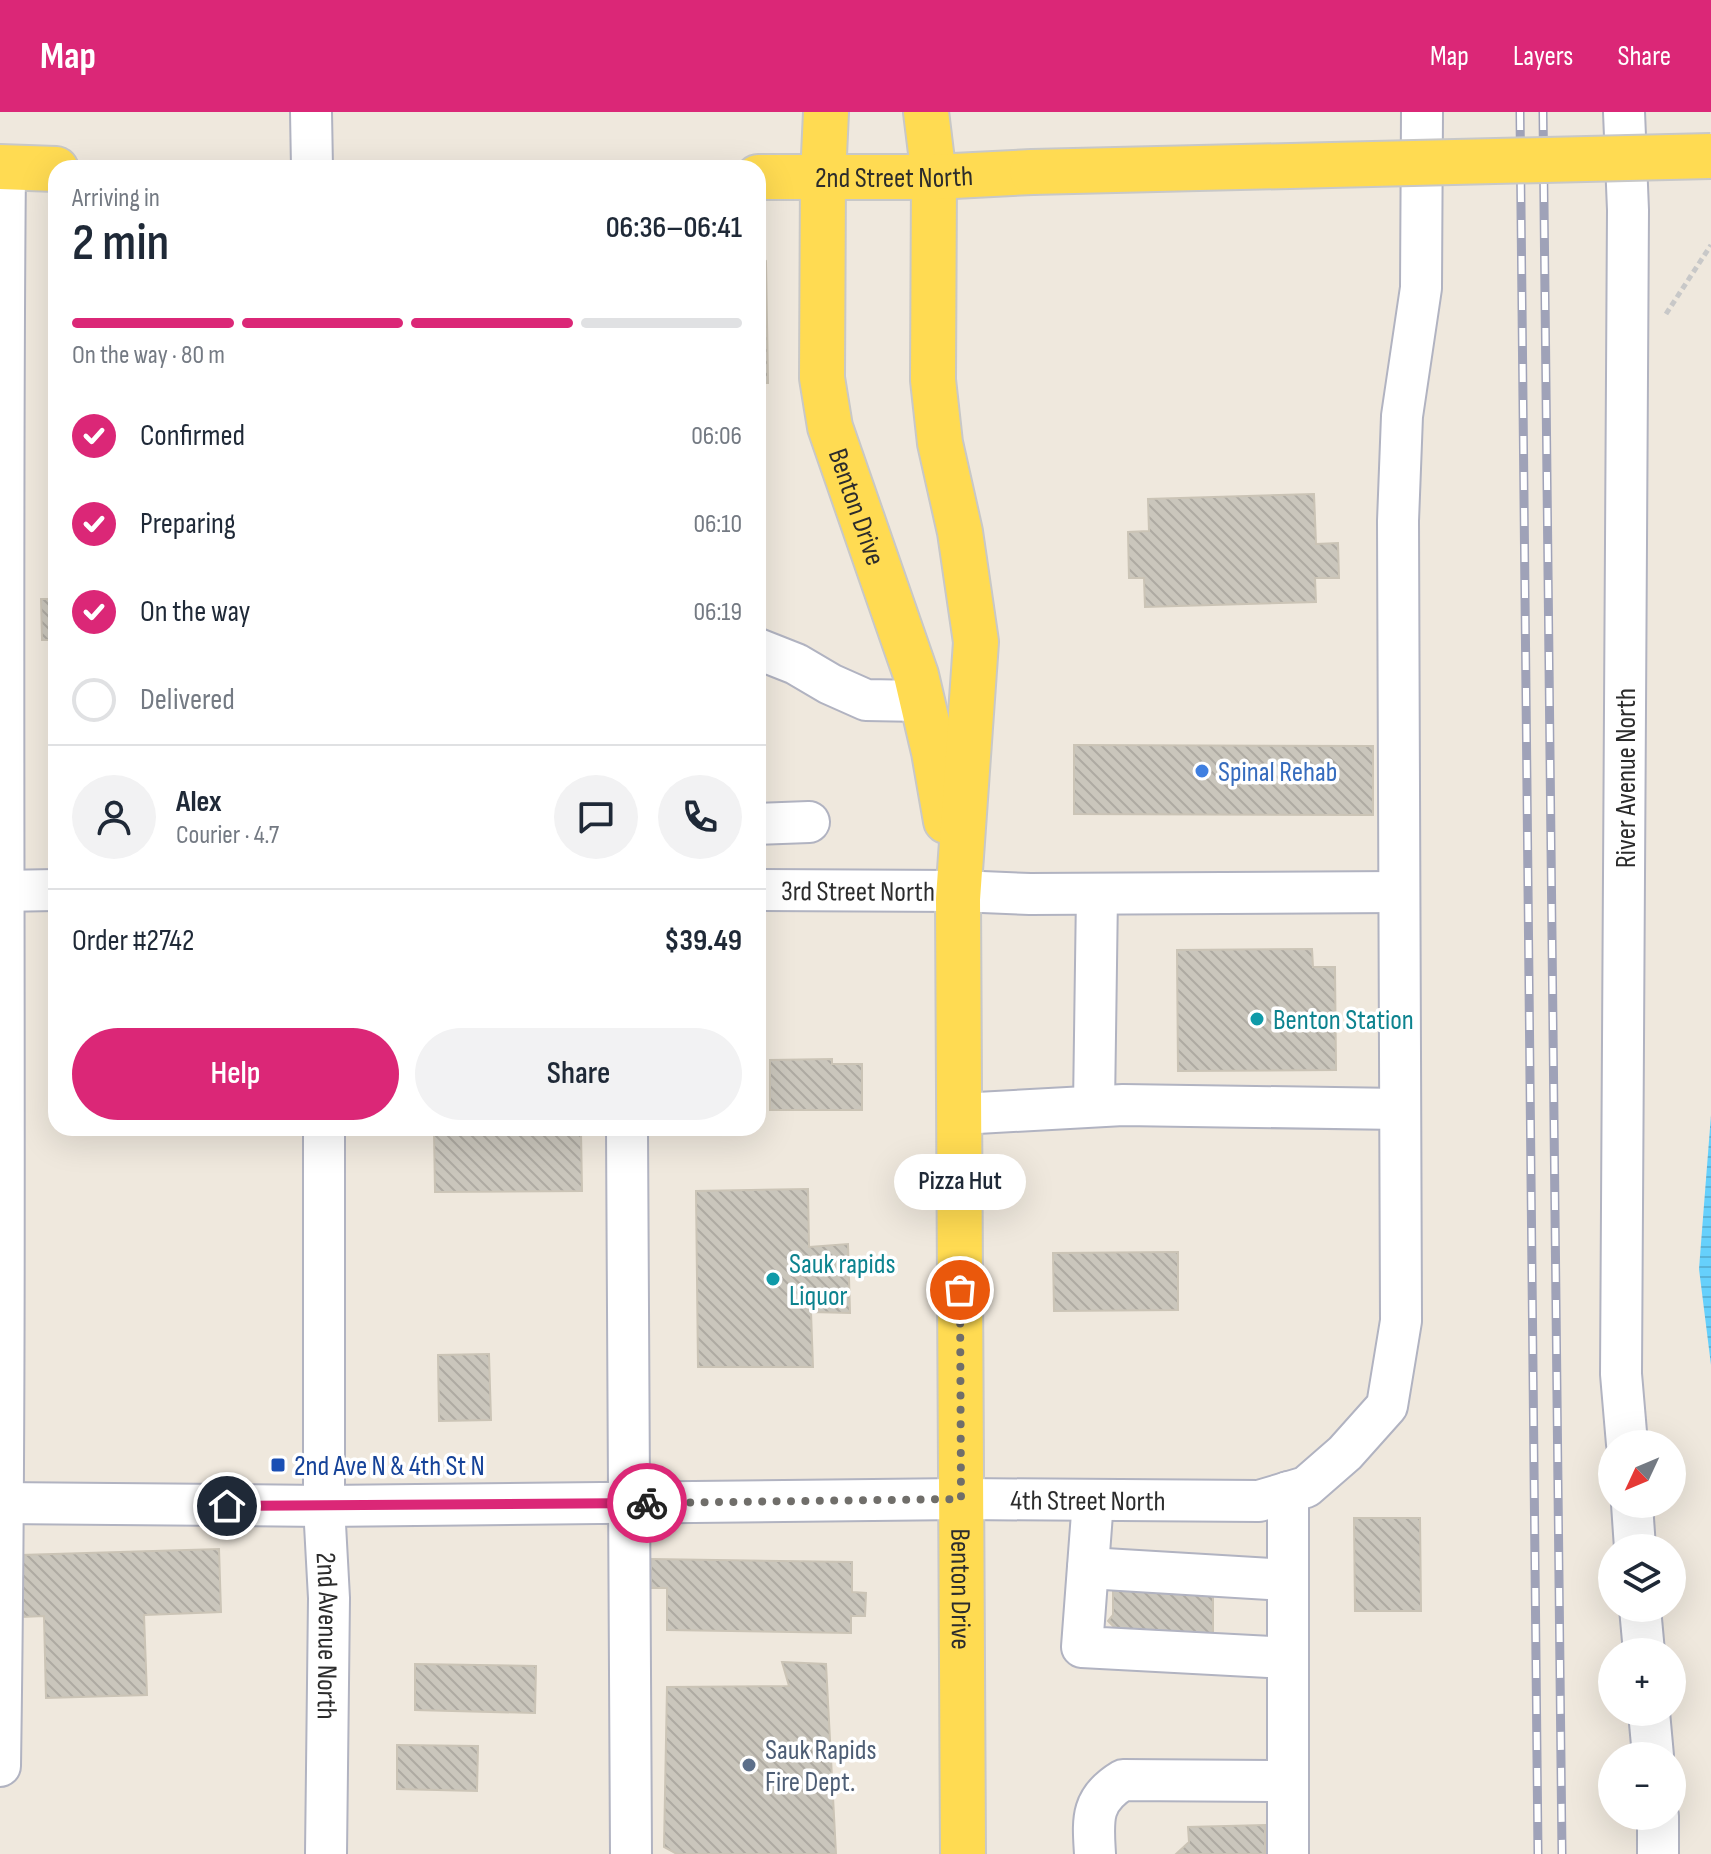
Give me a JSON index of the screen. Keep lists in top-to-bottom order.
{
  "streets": {
    "main road": ["2nd Street North", "Benton Drive"],
    "street": [
      "River Avenue North",
      "3rd Street North",
      "4th Street North",
      "2nd Avenue North"
    ]
  },
  "crossings": [
    ["2nd Street North", "Benton Drive"],
    ["Benton Drive", "3rd Street North"],
    ["Benton Drive", "4th Street North"],
    ["3rd Street North", "4th Street North"],
    ["4th Street North", "2nd Avenue North"]
  ],
  "places": {
    "other": [
      "Spinal Rehab",
      "Benton Station",
      "Sauk rapids Liquor",
      "Pizza Hut",
      "Sauk Rapids Fire Dept."
    ],
    "transit": ["2nd Ave N & 4th St N"]
  },
  "north": "bottom left",
  "page": {
    "header": "Map",
    "nav": ["Map", "Layers", "Share"],
    "heading": ["2 min", "Arriving in", "06:36–06:41"],
    "panel": [
      "Alex",
      "Courier · 4.7",
      "Order #2742",
      "$39.49"
    ],
    "bar": "On the way · 80 m",
    "list": [
      ["Confirmed", "06:06"],
      ["Preparing", "06:10"],
      ["On the way", "06:19"],
      "Delivered"
    ],
    "buttons": ["Help", "Share"],
    "bubble": "Pizza Hut",
    "map_buttons": ["+", "−"]
  }
}
